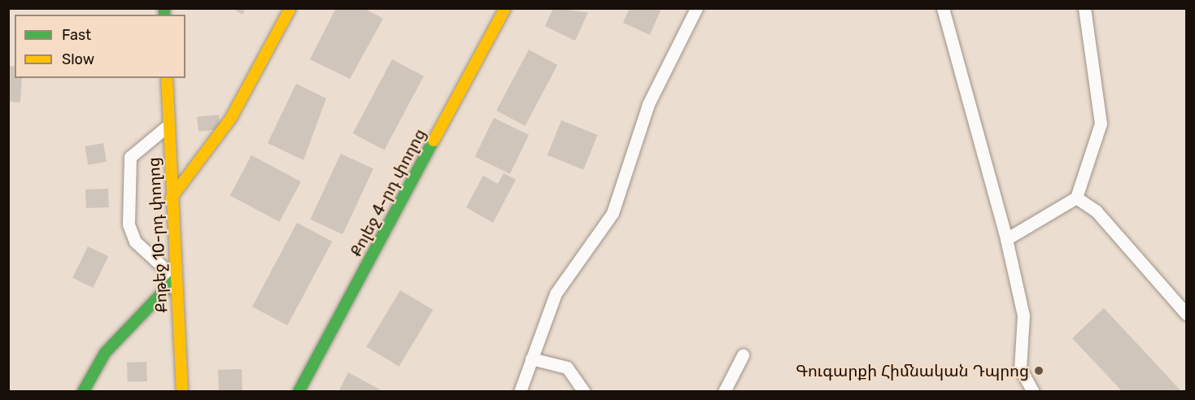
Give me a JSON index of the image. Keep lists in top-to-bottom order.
{
  "streets": {
    "street": ["Քոլեջ 4-րդ փողոց", "Քոթեջ 10-րդ փողոց"]
  },
  "places": ["Գուգարքի Հիմնական Դպրոց"],
  "legend": ["Fast", "Slow"]
}
